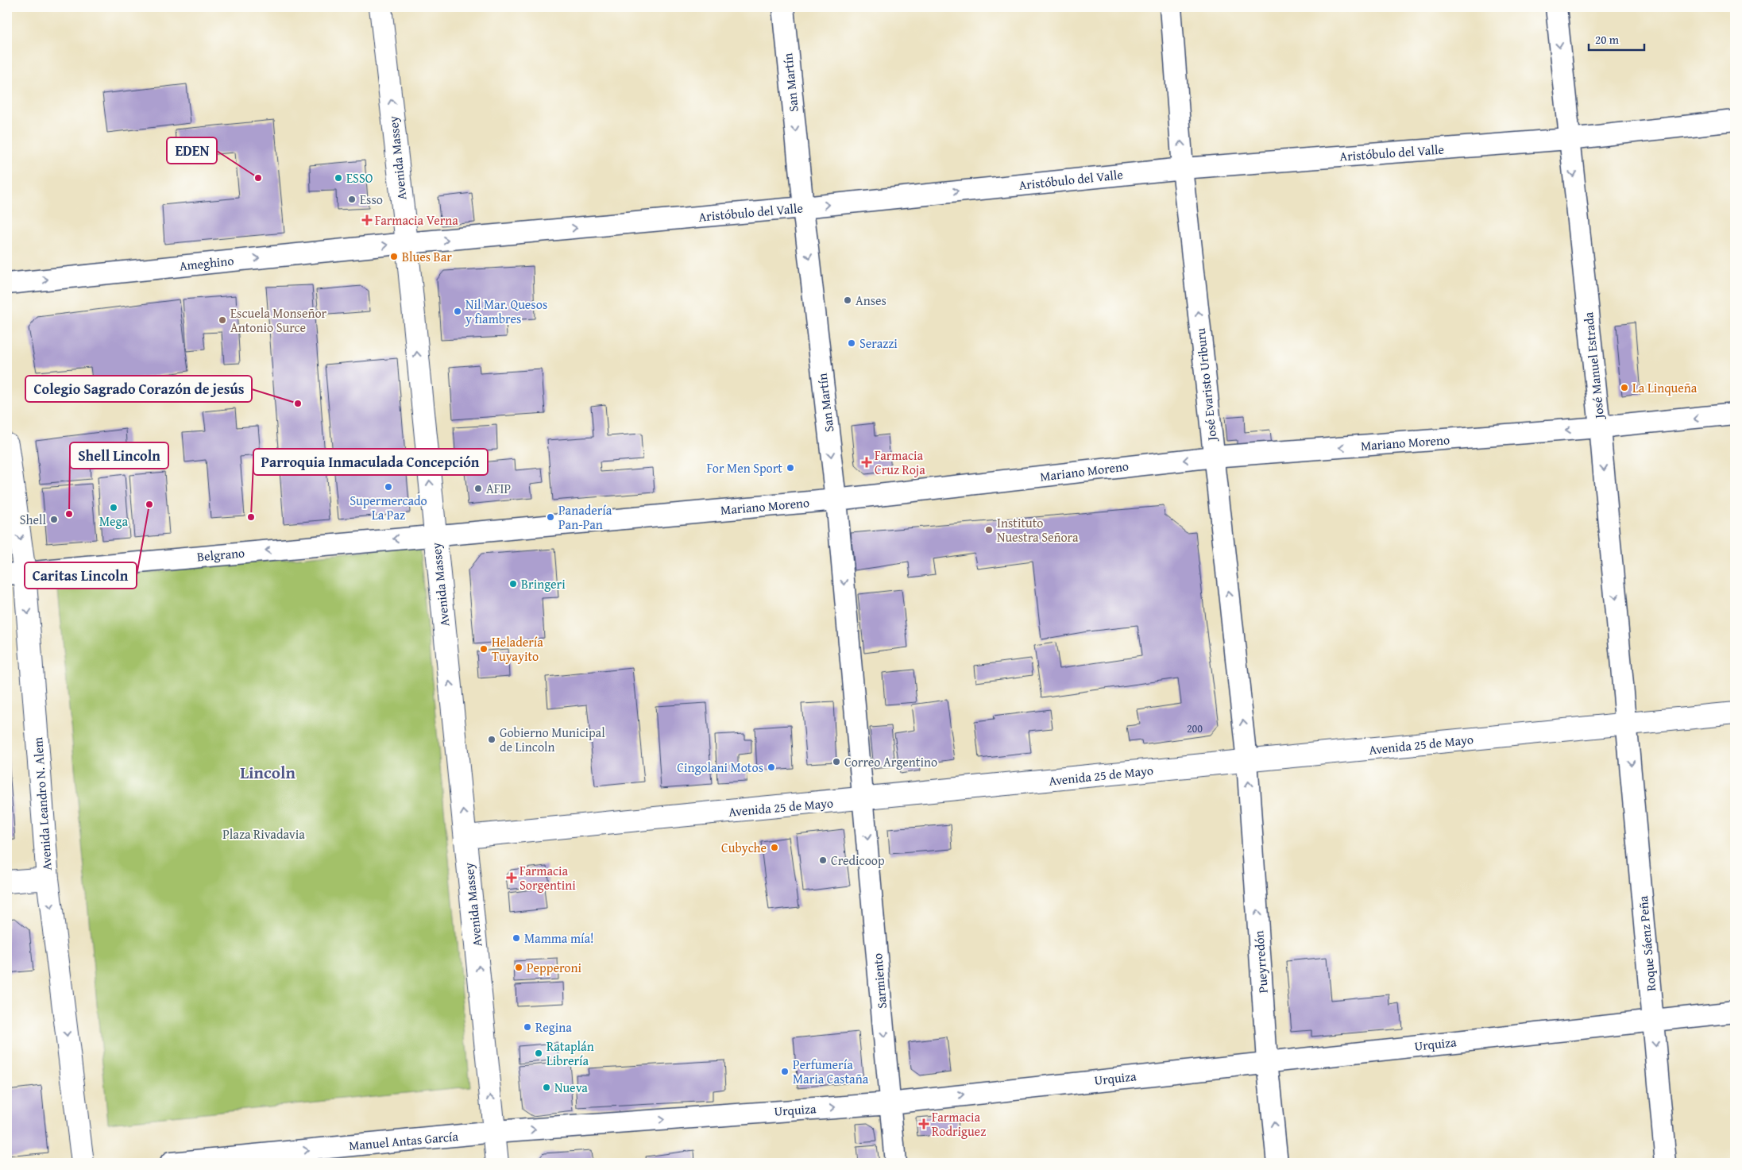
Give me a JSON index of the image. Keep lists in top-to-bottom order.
{
  "streets": {
    "main road": ["Avenida Massey", "Avenida 25 de Mayo", "Avenida Leandro N. Alem"],
    "street": [
      "San Martín",
      "Aristóbulo del Valle",
      "Ameghino",
      "José Manuel Estrada",
      "José Evaristo Uriburu",
      "Mariano Moreno",
      "Belgrano",
      "Roque Sáenz Peña",
      "Pueyrredón",
      "Sarmiento",
      "Urquiza",
      "Manuel Antas García"
    ]
  },
  "crossings": [
    ["San Martín", "Aristóbulo del Valle"],
    ["San Martín", "Mariano Moreno"],
    ["San Martín", "Avenida 25 de Mayo"],
    ["San Martín", "Sarmiento"],
    ["Aristóbulo del Valle", "Avenida Massey"],
    ["Aristóbulo del Valle", "Ameghino"],
    ["Aristóbulo del Valle", "José Manuel Estrada"],
    ["Aristóbulo del Valle", "José Evaristo Uriburu"],
    ["Avenida Massey", "Ameghino"],
    ["Avenida Massey", "Mariano Moreno"],
    ["Avenida Massey", "Belgrano"],
    ["Avenida Massey", "Avenida 25 de Mayo"],
    ["Avenida Massey", "Urquiza"],
    ["Avenida Massey", "Manuel Antas García"],
    ["José Manuel Estrada", "Mariano Moreno"],
    ["José Manuel Estrada", "Avenida 25 de Mayo"],
    ["José Manuel Estrada", "Roque Sáenz Peña"],
    ["José Evaristo Uriburu", "Mariano Moreno"],
    ["José Evaristo Uriburu", "Avenida 25 de Mayo"],
    ["José Evaristo Uriburu", "Pueyrredón"],
    ["Mariano Moreno", "Belgrano"],
    ["Belgrano", "Avenida Leandro N. Alem"],
    ["Avenida 25 de Mayo", "Roque Sáenz Peña"],
    ["Avenida 25 de Mayo", "Pueyrredón"],
    ["Avenida 25 de Mayo", "Sarmiento"],
    ["Roque Sáenz Peña", "Urquiza"],
    ["Pueyrredón", "Urquiza"],
    ["Sarmiento", "Urquiza"],
    ["Urquiza", "Manuel Antas García"]
  ],
  "one_way": [
    "San Martín",
    "Aristóbulo del Valle",
    "Avenida Massey",
    "Ameghino",
    "José Manuel Estrada",
    "José Evaristo Uriburu",
    "Mariano Moreno",
    "Belgrano",
    "Avenida Leandro N. Alem",
    "Roque Sáenz Peña",
    "Pueyrredón",
    "Sarmiento",
    "Urquiza",
    "Manuel Antas García"
  ],
  "districts": ["Lincoln"],
  "parks": ["Plaza Rivadavia"],
  "places": {
    "other": [
      "EDEN",
      "ESSO",
      "Esso",
      "Blues Bar",
      "Anses",
      "Nil Mar. Quesos y fiambres",
      "Escuela Monseñor Antonio Surce",
      "Serazzi",
      "La Linqueña",
      "Colegio Sagrado Corazón de jesús",
      "For Men Sport",
      "Supermercado La Paz",
      "AFIP",
      "Caritas Lincoln",
      "Mega",
      "Shell Lincoln",
      "Parroquia Inmaculada Concepción",
      "Panadería Pan-Pan",
      "Shell",
      "Instituto Nuestra Señora",
      "Bringeri",
      "Heladería Tuyayito",
      "Gobierno Municipal de Lincoln",
      "Correo Argentino",
      "Cingolani Motos",
      "Cubyche",
      "Credicoop",
      "Mamma mía!",
      "Pepperoni",
      "Regina",
      "Rataplán Librería",
      "Perfumería Maria Castaña",
      "Nueva"
    ],
    "health": [
      "Farmacia Verna",
      "Farmacia Cruz Roja",
      "Farmacia Sorgentini",
      "Farmacia Rodriguez"
    ]
  },
  "house_numbers": ["200"],
  "scale_bar": "20 m"
}
